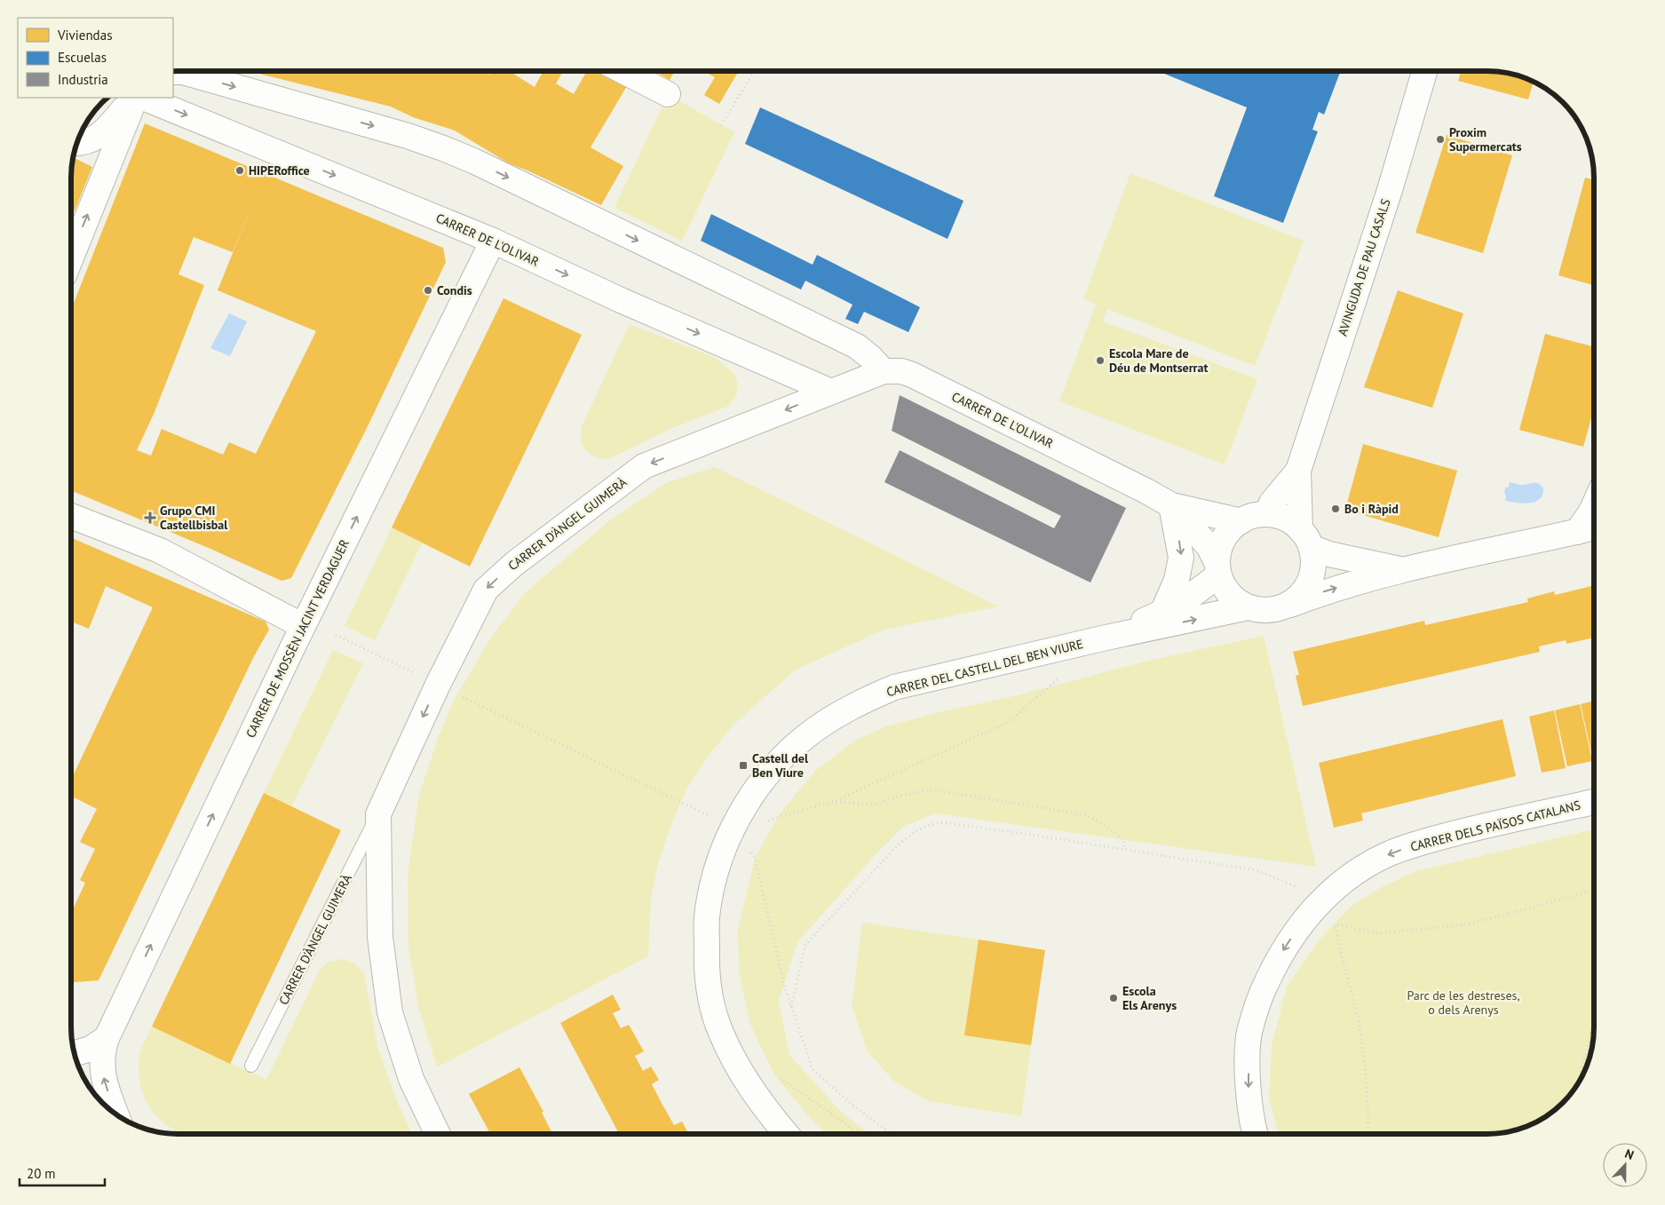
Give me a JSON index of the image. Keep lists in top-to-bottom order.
{
  "streets": {
    "street": [
      "CARRER DE L'OLIVAR",
      "AVINGUDA DE PAU CASALS",
      "CARRER D'ÀNGEL GUIMERÀ",
      "CARRER DE MOSSÈN JACINT VERDAGUER",
      "CARRER DEL CASTELL DEL BEN VIURE",
      "CARRER DELS PAÏSOS CATALANS"
    ]
  },
  "crossings": [
    ["CARRER DE L'OLIVAR", "AVINGUDA DE PAU CASALS"],
    ["CARRER DE L'OLIVAR", "CARRER D'ÀNGEL GUIMERÀ"],
    ["CARRER DE L'OLIVAR", "CARRER DE MOSSÈN JACINT VERDAGUER"],
    ["CARRER DE L'OLIVAR", "CARRER DEL CASTELL DEL BEN VIURE"],
    ["AVINGUDA DE PAU CASALS", "CARRER DEL CASTELL DEL BEN VIURE"]
  ],
  "one_way": ["CARRER D'ÀNGEL GUIMERÀ", "CARRER DE MOSSÈN JACINT VERDAGUER", "CARRER DELS PAÏSOS CATALANS"],
  "parks": ["Parc de les destreses, o dels Arenys"],
  "places": {
    "other": [
      "Proxim Supermercats",
      "HIPERoffice",
      "Condis",
      "Escola Mare de Déu de Montserrat",
      "Bo i Ràpid",
      "Escola Els Arenys"
    ],
    "health": ["Grupo CMI Castellbisbal"],
    "transit": ["Castell del Ben Viure"]
  },
  "legend": ["Viviendas", "Escuelas", "Industria"],
  "scale_bar": "20 m",
  "north": "top"
}
